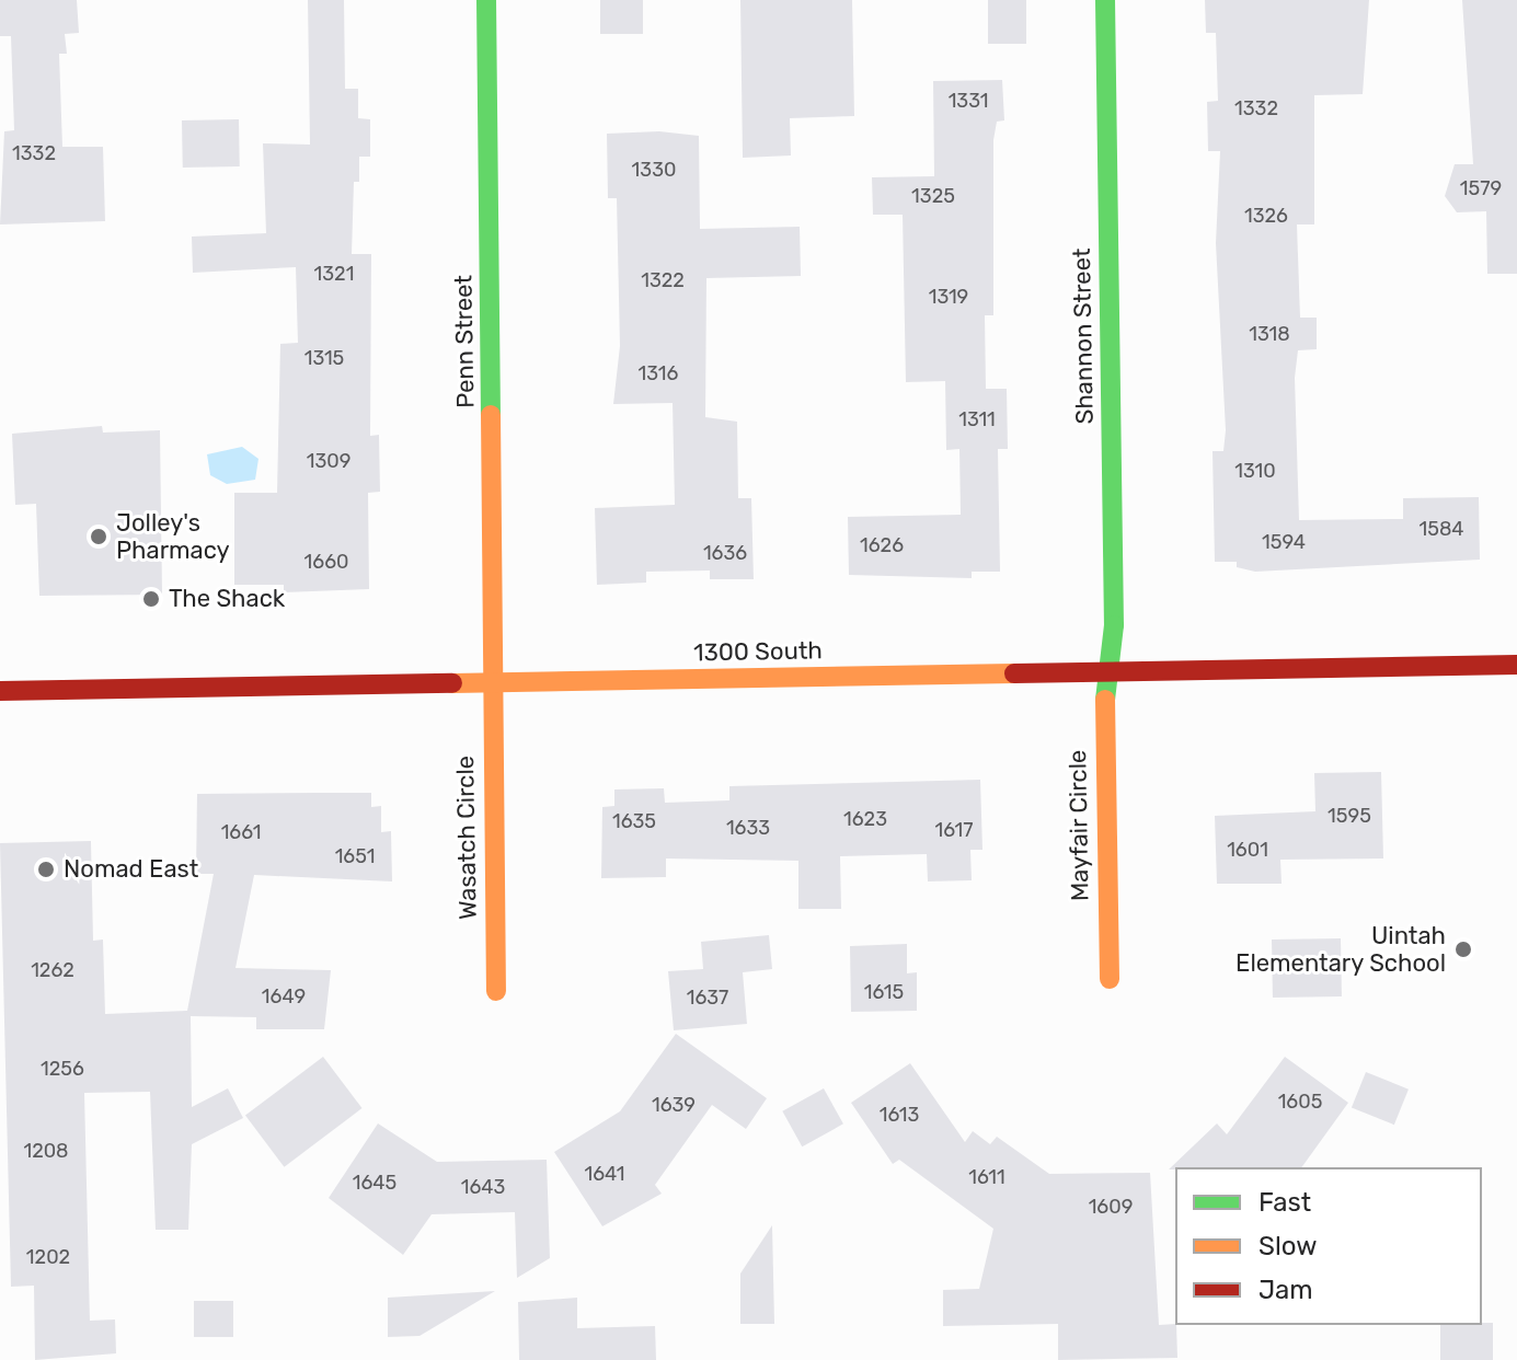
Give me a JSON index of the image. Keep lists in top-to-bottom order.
{
  "streets": {
    "street": [
      "Shannon Street",
      "Penn Street",
      "1300 South",
      "Mayfair Circle",
      "Wasatch Circle"
    ]
  },
  "crossings": [
    ["Shannon Street", "1300 South"],
    ["Shannon Street", "Mayfair Circle"],
    ["Penn Street", "1300 South"],
    ["Penn Street", "Wasatch Circle"],
    ["1300 South", "Mayfair Circle"],
    ["1300 South", "Wasatch Circle"]
  ],
  "places": [
    "Jolley's Pharmacy",
    "The Shack",
    "Nomad East",
    "Uintah Elementary School"
  ],
  "house_numbers": [
    "1331",
    "1332",
    "1332",
    "1330",
    "1579",
    "1325",
    "1326",
    "1321",
    "1322",
    "1319",
    "1318",
    "1315",
    "1316",
    "1311",
    "1309",
    "1310",
    "1584",
    "1594",
    "1626",
    "1636",
    "1660",
    "1595",
    "1623",
    "1635",
    "1633",
    "1617",
    "1661",
    "1601",
    "1651",
    "1262",
    "1615",
    "1649",
    "1637",
    "1256",
    "1605",
    "1639",
    "1613",
    "1208",
    "1641",
    "1611",
    "1645",
    "1643",
    "1609",
    "1202"
  ],
  "legend": ["Fast", "Slow", "Jam"]
}
